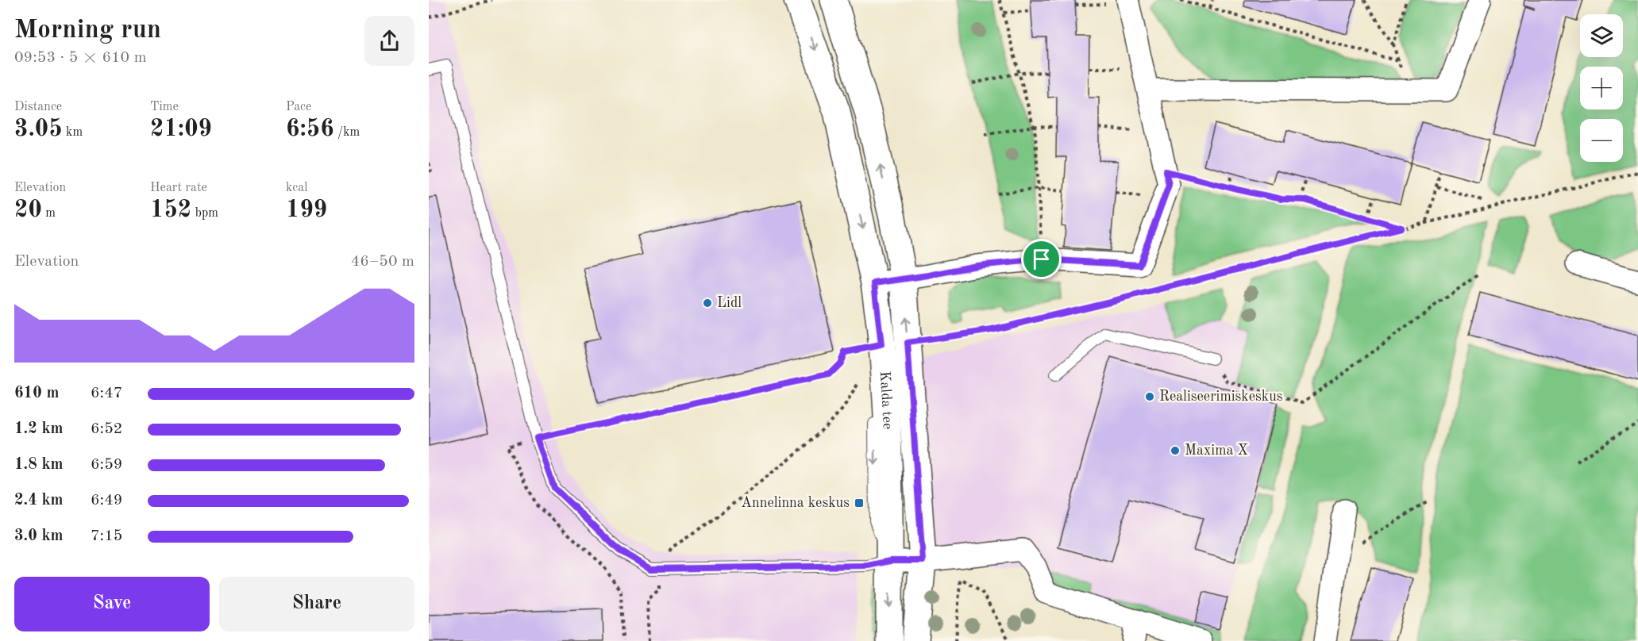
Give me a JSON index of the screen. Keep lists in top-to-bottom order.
{
  "streets": {
    "street": ["Kalda tee"]
  },
  "places": {
    "other": ["Lidl", "Realiseerimiskeskus", "Maxima X"],
    "transit": ["Annelinna keskus"]
  },
  "page": {
    "heading": ["Morning run", "09:53 · 5 × 610 m"],
    "map_buttons": ["+", "−"],
    "stats": [
      ["Distance", "3.05 km"],
      ["Time", "21:09"],
      ["Pace", "6:56 /km"],
      ["Elevation", "20 m"],
      ["Heart rate", "152 bpm"],
      ["kcal", "199"]
    ],
    "chart": ["Elevation", "46–50 m"],
    "list": [
      {
        "name": "610 m",
        "note": "6:47"
      },
      {
        "name": "1.2 km",
        "note": "6:52"
      },
      {
        "name": "1.8 km",
        "note": "6:59"
      },
      {
        "name": "2.4 km",
        "note": "6:49"
      },
      {
        "name": "3.0 km",
        "note": "7:15"
      }
    ],
    "buttons": ["Save", "Share"]
  }
}
